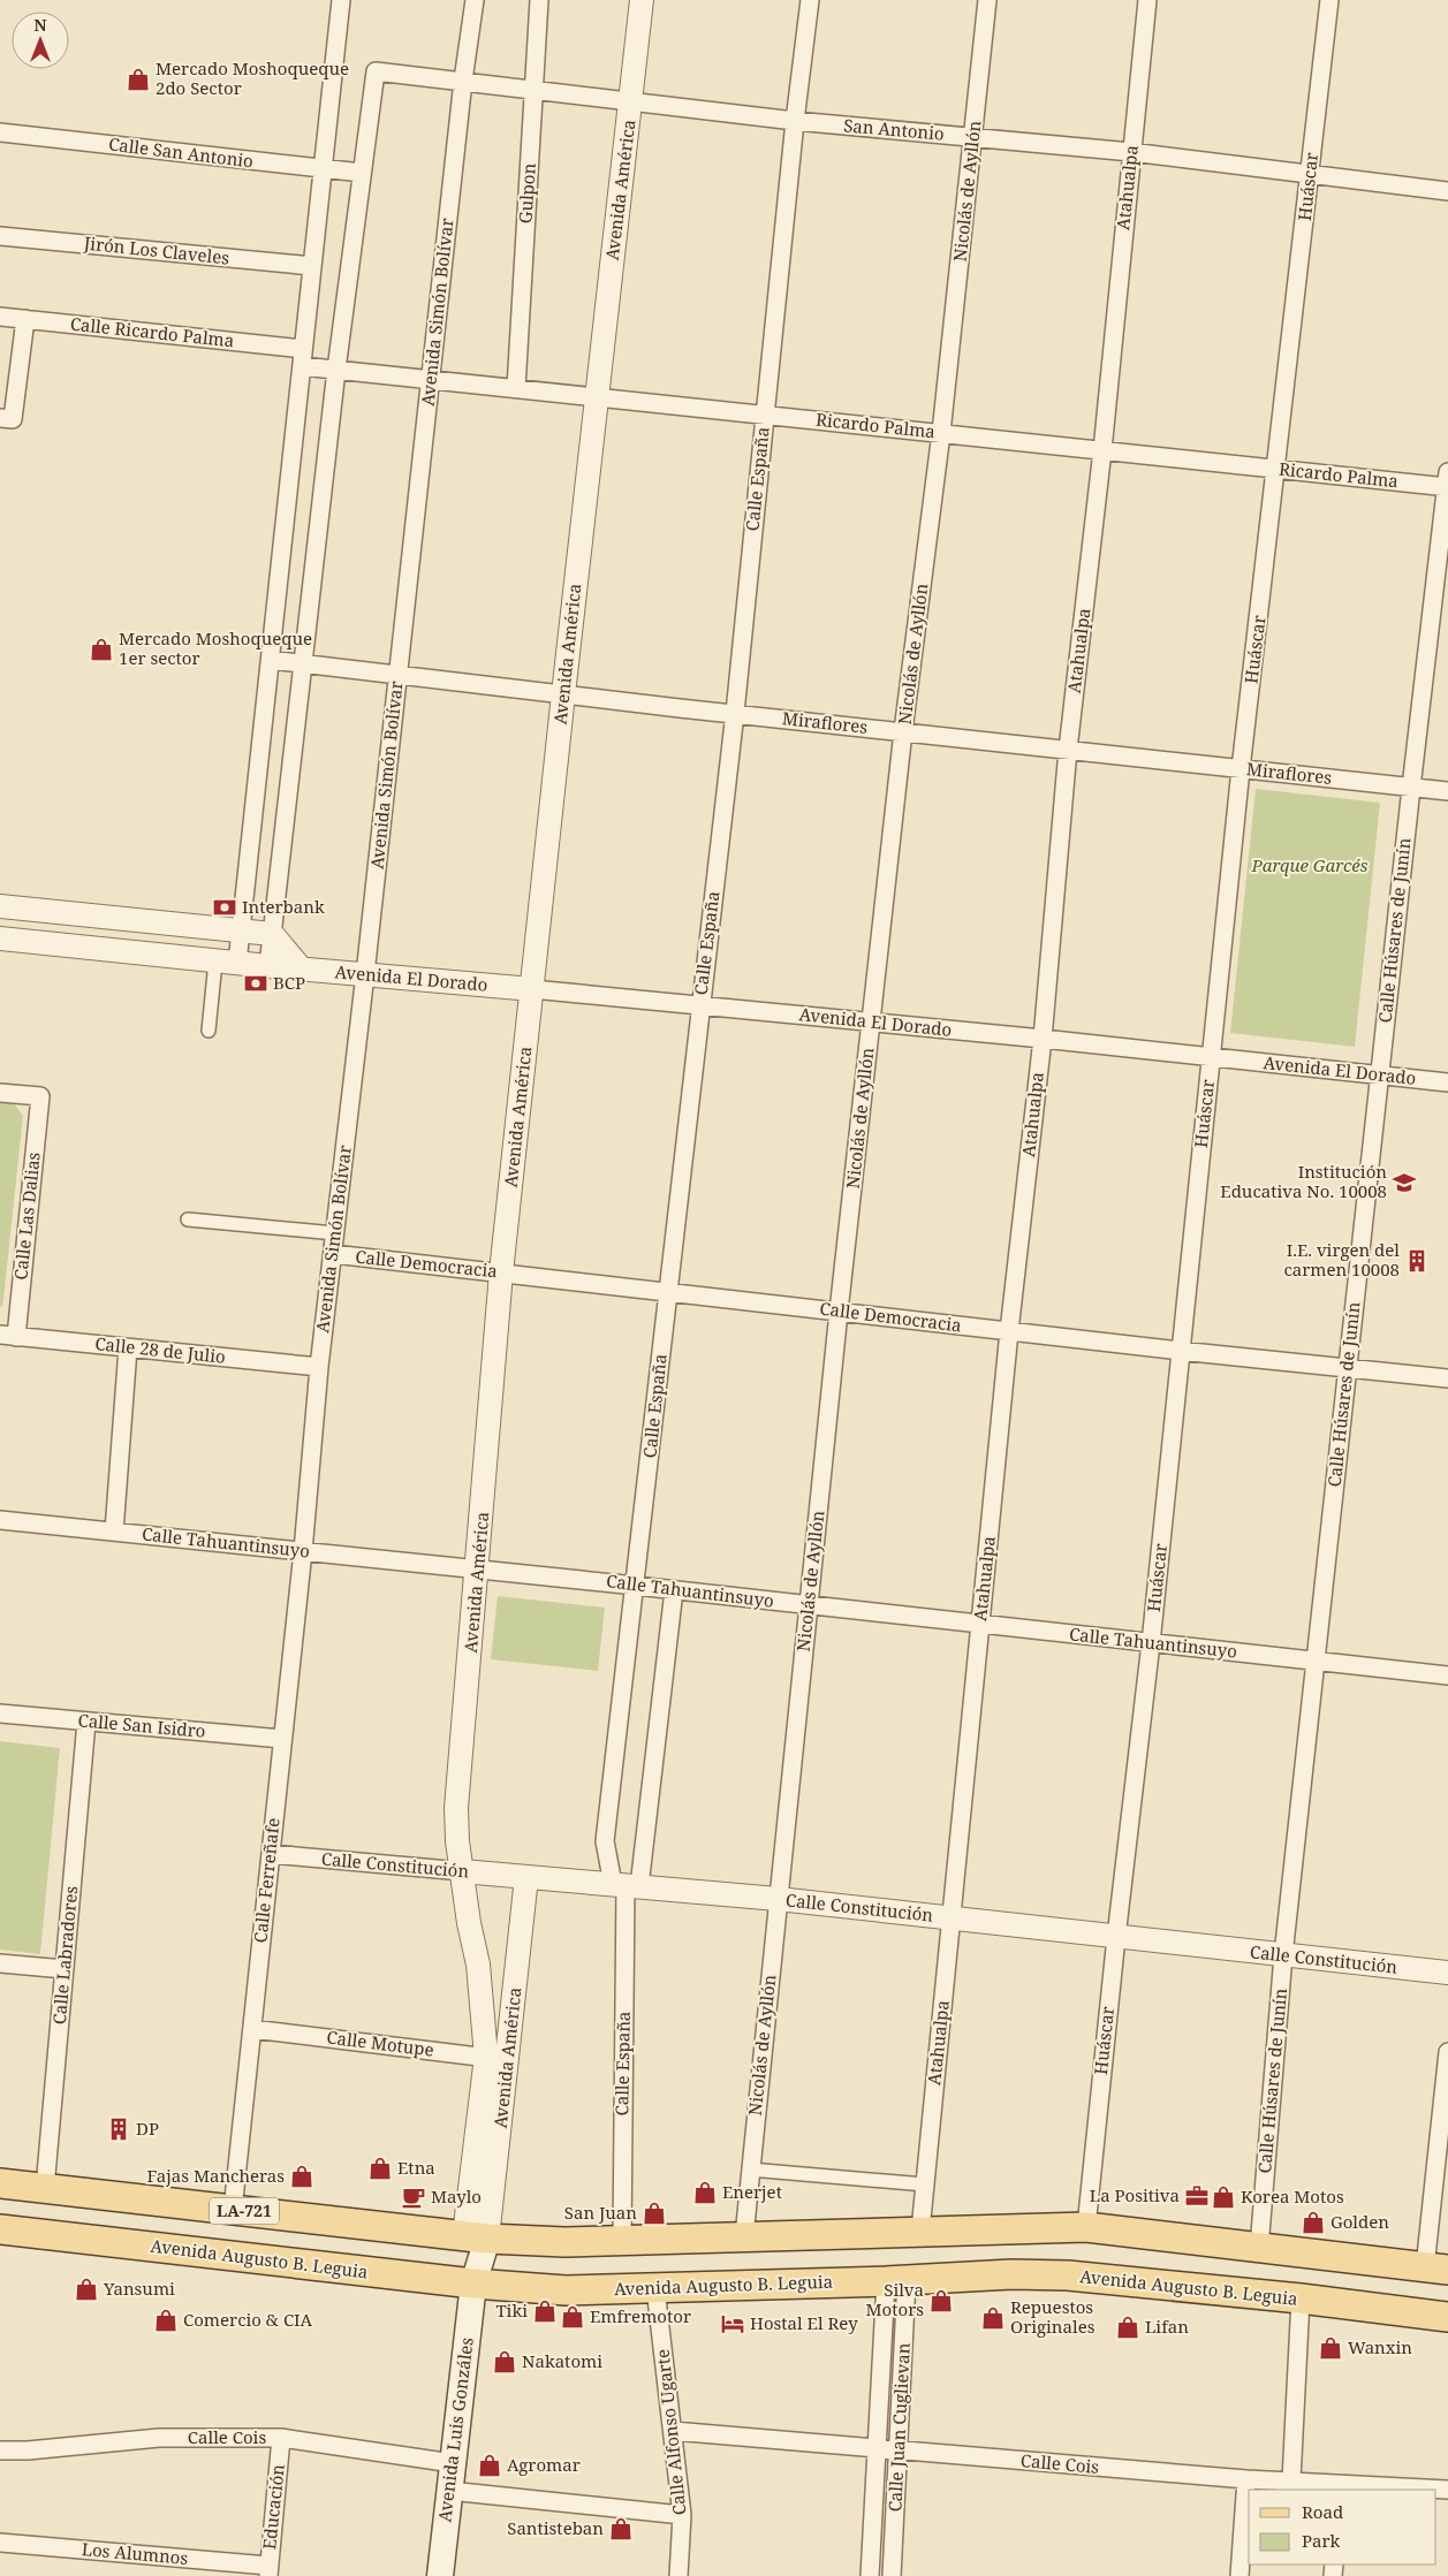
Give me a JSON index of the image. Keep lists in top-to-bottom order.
{
  "streets": {
    "main road": ["LA-721", "Avenida Augusto B. Leguia", "Avenida Luis Gonzáles"],
    "street": [
      "San Antonio",
      "Calle San Antonio",
      "Huáscar",
      "Atahualpa",
      "Avenida América",
      "Nicolás de Ayllón",
      "Gulpon",
      "Jirón Los Claveles",
      "Avenida Simón Bolívar",
      "Calle Ricardo Palma",
      "Ricardo Palma",
      "Calle España",
      "Miraflores",
      "Calle Húsares de Junín",
      "Avenida El Dorado",
      "Calle Las Dalias",
      "Calle Democracia",
      "Calle 28 de Julio",
      "Calle Tahuantinsuyo",
      "Calle San Isidro",
      "Calle Constitución",
      "Calle Ferreñafe",
      "Calle Labradores",
      "Calle Motupe",
      "Calle Juan Cuglievan",
      "Calle Alfonso Ugarte",
      "Calle Cois",
      "Educación",
      "Los Alumnos"
    ]
  },
  "crossings": [
    ["San Antonio", "Calle San Antonio"],
    ["San Antonio", "Huáscar"],
    ["San Antonio", "Atahualpa"],
    ["San Antonio", "Avenida América"],
    ["San Antonio", "Nicolás de Ayllón"],
    ["San Antonio", "Gulpon"],
    ["San Antonio", "Avenida Simón Bolívar"],
    ["San Antonio", "Calle España"],
    ["Huáscar", "Ricardo Palma"],
    ["Huáscar", "Miraflores"],
    ["Huáscar", "Avenida El Dorado"],
    ["Huáscar", "Calle Democracia"],
    ["Huáscar", "Calle Tahuantinsuyo"],
    ["Huáscar", "Calle Constitución"],
    ["Atahualpa", "Ricardo Palma"],
    ["Atahualpa", "Miraflores"],
    ["Atahualpa", "Avenida El Dorado"],
    ["Atahualpa", "Calle Democracia"],
    ["Atahualpa", "Calle Tahuantinsuyo"],
    ["Atahualpa", "Calle Constitución"],
    ["Avenida América", "Ricardo Palma"],
    ["Avenida América", "Miraflores"],
    ["Avenida América", "Avenida El Dorado"],
    ["Avenida América", "Calle Democracia"],
    ["Avenida América", "Calle Tahuantinsuyo"],
    ["Avenida América", "Calle Constitución"],
    ["Avenida América", "Calle Motupe"],
    ["Avenida América", "LA-721"],
    ["Avenida América", "Avenida Luis Gonzáles"],
    ["Nicolás de Ayllón", "Ricardo Palma"],
    ["Nicolás de Ayllón", "Miraflores"],
    ["Nicolás de Ayllón", "Avenida El Dorado"],
    ["Nicolás de Ayllón", "Calle Democracia"],
    ["Nicolás de Ayllón", "Calle Tahuantinsuyo"],
    ["Nicolás de Ayllón", "Calle Constitución"],
    ["Gulpon", "Ricardo Palma"],
    ["Avenida Simón Bolívar", "Ricardo Palma"],
    ["Avenida Simón Bolívar", "Miraflores"],
    ["Avenida Simón Bolívar", "Avenida El Dorado"],
    ["Avenida Simón Bolívar", "Calle Democracia"],
    ["Avenida Simón Bolívar", "Calle 28 de Julio"],
    ["Avenida Simón Bolívar", "Calle Tahuantinsuyo"],
    ["Avenida Simón Bolívar", "Calle Ferreñafe"],
    ["Calle Ricardo Palma", "Ricardo Palma"],
    ["Ricardo Palma", "Calle España"],
    ["Ricardo Palma", "Calle Húsares de Junín"],
    ["Calle España", "Miraflores"],
    ["Calle España", "Avenida El Dorado"],
    ["Calle España", "Calle Democracia"],
    ["Calle España", "Calle Tahuantinsuyo"],
    ["Calle España", "Calle Constitución"],
    ["Miraflores", "Calle Húsares de Junín"],
    ["Calle Húsares de Junín", "Avenida El Dorado"],
    ["Calle Húsares de Junín", "Calle Democracia"],
    ["Calle Húsares de Junín", "Calle Tahuantinsuyo"],
    ["Calle Húsares de Junín", "Calle Constitución"],
    ["Calle Las Dalias", "Calle 28 de Julio"],
    ["Calle Tahuantinsuyo", "Calle Ferreñafe"],
    ["Calle San Isidro", "Calle Ferreñafe"],
    ["Calle San Isidro", "Calle Labradores"],
    ["Calle Constitución", "Calle Ferreñafe"],
    ["Calle Ferreñafe", "Calle Motupe"],
    ["Calle Ferreñafe", "LA-721"],
    ["Calle Labradores", "LA-721"],
    ["LA-721", "Avenida Luis Gonzáles"],
    ["Avenida Augusto B. Leguia", "Calle Juan Cuglievan"],
    ["Avenida Augusto B. Leguia", "Avenida Luis Gonzáles"],
    ["Avenida Augusto B. Leguia", "Calle Alfonso Ugarte"],
    ["Calle Juan Cuglievan", "Calle Cois"],
    ["Avenida Luis Gonzáles", "Calle Cois"],
    ["Calle Alfonso Ugarte", "Calle Cois"],
    ["Calle Cois", "Educación"],
    ["Educación", "Los Alumnos"]
  ],
  "parks": ["Parque Garcés"],
  "places": {
    "shop": [
      "Mercado Moshoqueque 2do Sector",
      "Mercado Moshoqueque 1er sector",
      "Etna",
      "Fajas Mancheras",
      "Enerjet",
      "Korea Motos",
      "San Juan",
      "Golden",
      "Yansumi",
      "Silva Motors",
      "Tiki",
      "Emfremotor",
      "Repuestos Originales",
      "Comercio & CIA",
      "Lifan",
      "Wanxin",
      "Nakatomi",
      "Agromar",
      "Santisteban"
    ],
    "bank": ["Interbank", "BCP"],
    "school or university": ["Institución Educativa No. 10008"],
    "building": ["I.E. virgen del carmen 10008", "DP"],
    "office": ["La Positiva"],
    "cafe": ["Maylo"],
    "hotel": ["Hostal El Rey"]
  },
  "legend": ["Road", "Park"],
  "north": "top"
}
